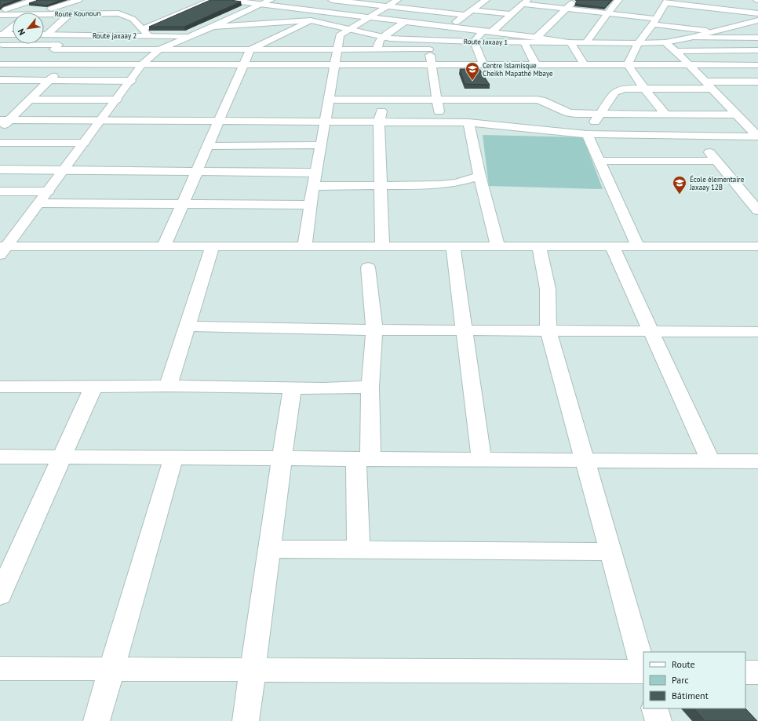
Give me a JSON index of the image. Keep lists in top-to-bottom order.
{
  "streets": {
    "street": ["Route Kounoun", "Route jaxaay 2", "Route Jaxaay 1"]
  },
  "crossings": [
    ["Route Kounoun", "Route jaxaay 2"]
  ],
  "places": {
    "school or university": ["Centre Islamisque Cheikh Mapathé Mbaye", "École élementaire Jaxaay 12B"]
  },
  "legend": ["Route", "Parc", "Bâtiment"],
  "north": "bottom left"
}
